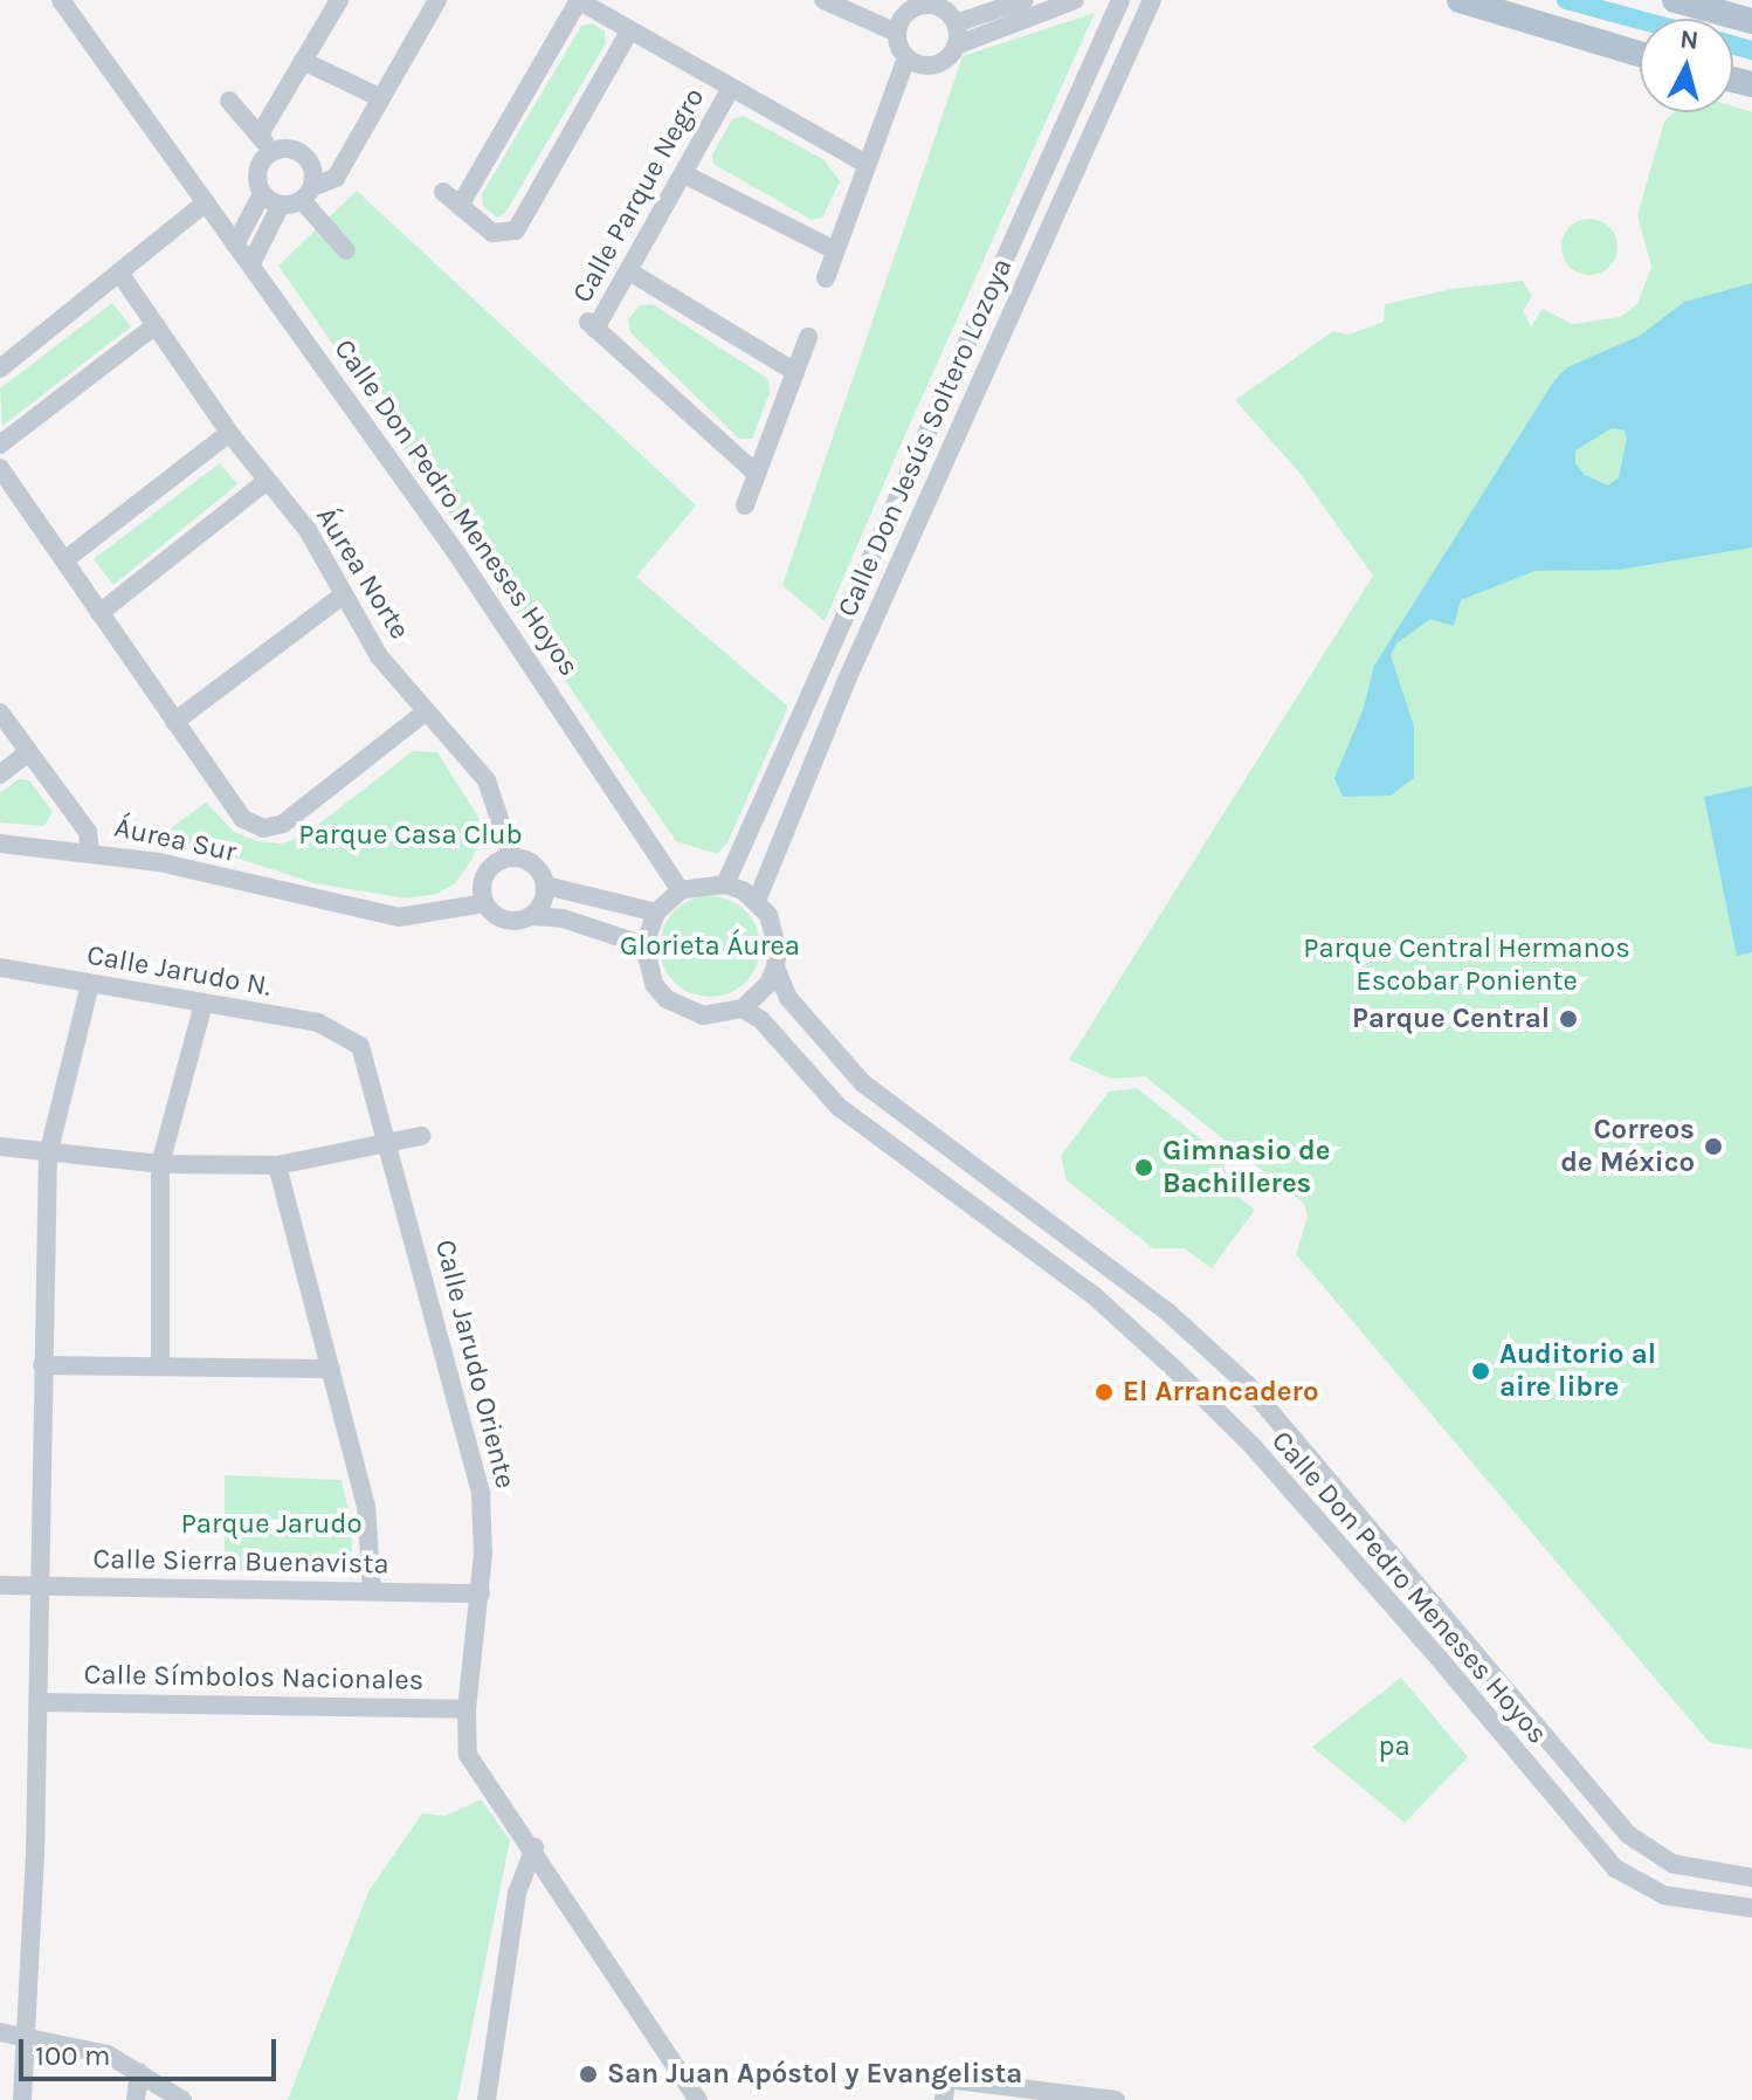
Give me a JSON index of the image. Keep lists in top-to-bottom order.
{
  "streets": {
    "street": [
      "Calle Parque Negro",
      "Calle Don Jesús Soltero Lozoya",
      "Calle Don Pedro Meneses Hoyos",
      "Áurea Norte",
      "Áurea Sur",
      "Calle Jarudo N.",
      "Calle Jarudo Oriente",
      "Calle Sierra Buenavista",
      "Calle Símbolos Nacionales"
    ]
  },
  "crossings": [
    ["Calle Don Jesús Soltero Lozoya", "Calle Don Pedro Meneses Hoyos"],
    ["Áurea Norte", "Áurea Sur"],
    ["Calle Jarudo N.", "Calle Jarudo Oriente"],
    ["Calle Jarudo Oriente", "Calle Sierra Buenavista"],
    ["Calle Jarudo Oriente", "Calle Símbolos Nacionales"]
  ],
  "parks": [
    "Parque Casa Club",
    "Glorieta Áurea",
    "Parque Central Hermanos Escobar Poniente",
    "Parque Jarudo",
    "pa"
  ],
  "places": [
    "Parque Central",
    "Correos de México",
    "Gimnasio de Bachilleres",
    "Auditorio al aire libre",
    "El Arrancadero",
    "San Juan Apóstol y Evangelista"
  ],
  "scale_bar": "100 m",
  "north": "top"
}
